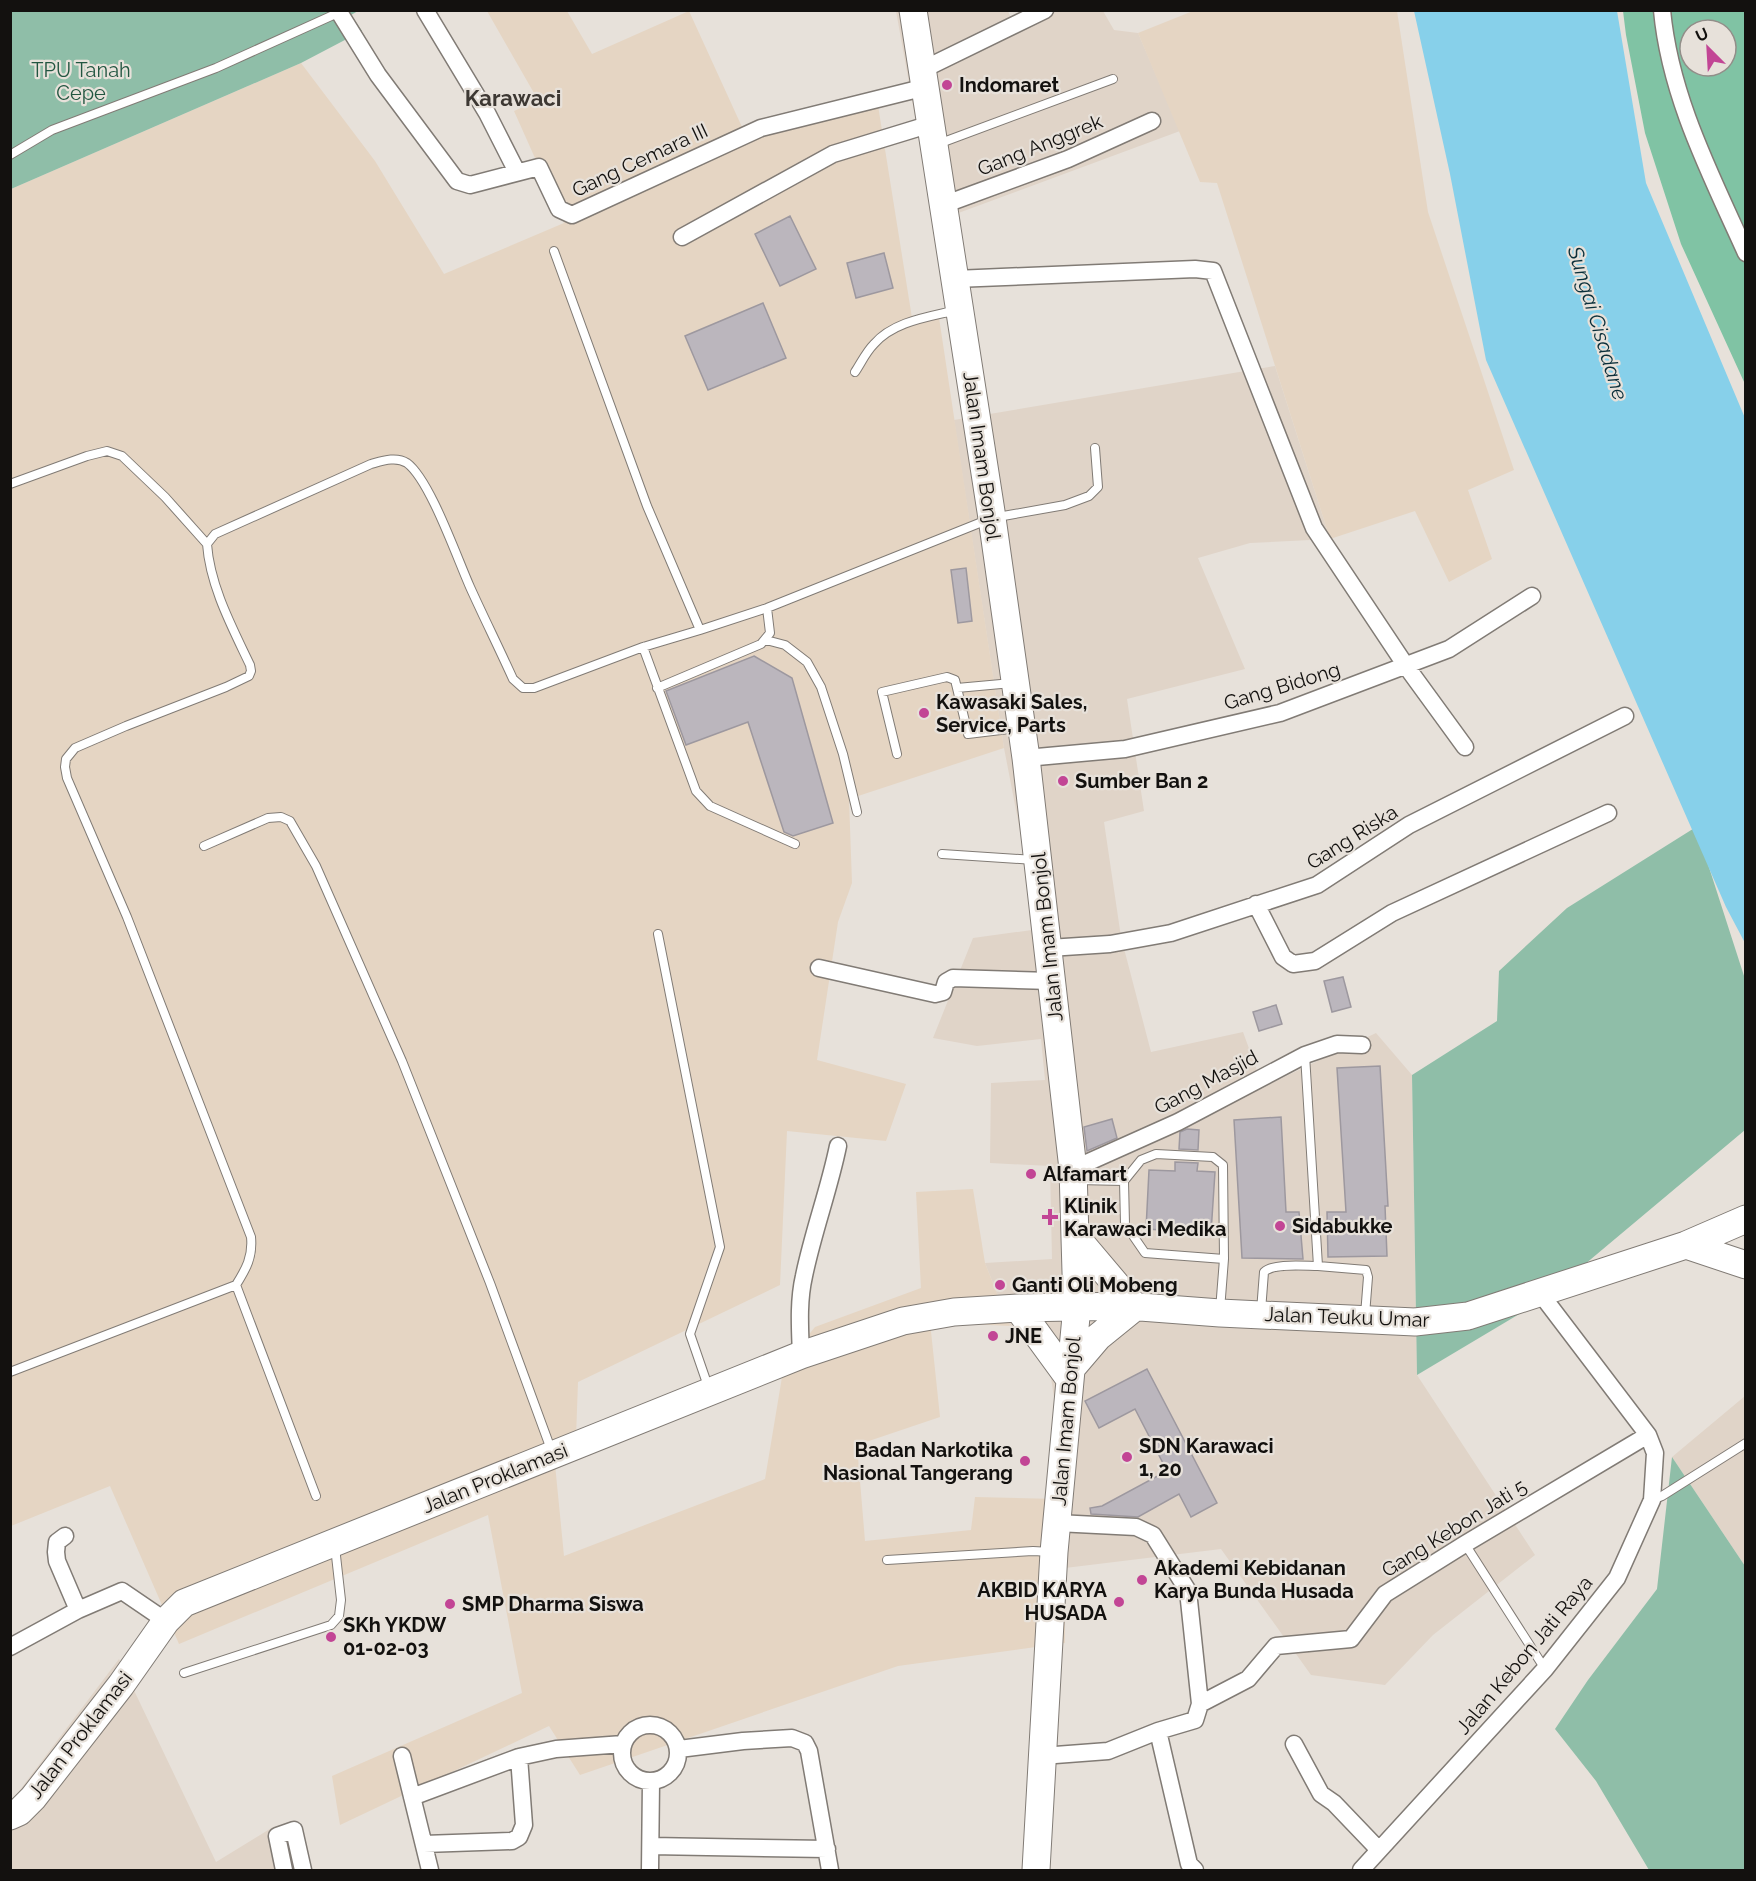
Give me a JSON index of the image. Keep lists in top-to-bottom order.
{
  "streets": {
    "main road": ["Jalan Imam Bonjol", "Jalan Teuku Umar", "Jalan Proklamasi"],
    "street": [
      "Gang Anggrek",
      "Gang Cemara III",
      "Gang Bidong",
      "Gang Riska",
      "Gang Masjid",
      "Gang Kebon Jati 5",
      "Jalan Kebon Jati Raya"
    ]
  },
  "crossings": [
    ["Gang Anggrek", "Jalan Imam Bonjol"],
    ["Gang Cemara III", "Jalan Imam Bonjol"],
    ["Jalan Imam Bonjol", "Gang Bidong"],
    ["Jalan Imam Bonjol", "Gang Riska"],
    ["Jalan Imam Bonjol", "Gang Masjid"],
    ["Jalan Imam Bonjol", "Jalan Teuku Umar"],
    ["Jalan Imam Bonjol", "Jalan Proklamasi"],
    ["Jalan Teuku Umar", "Jalan Proklamasi"],
    ["Jalan Teuku Umar", "Jalan Kebon Jati Raya"],
    ["Gang Kebon Jati 5", "Jalan Kebon Jati Raya"]
  ],
  "districts": ["Karawaci"],
  "water": ["Sungai Cisadane"],
  "parks": ["TPU Tanah Cepe"],
  "places": {
    "other": [
      "Indomaret",
      "Kawasaki Sales, Service, Parts",
      "Sumber Ban 2",
      "Alfamart",
      "Sidabukke",
      "Ganti Oli Mobeng",
      "JNE",
      "SDN Karawaci 1, 20",
      "Badan Narkotika Nasional Tangerang",
      "Akademi Kebidanan Karya Bunda Husada",
      "AKBID KARYA HUSADA",
      "SMP Dharma Siswa",
      "SKh YKDW 01-02-03"
    ],
    "health": ["Klinik Karawaci Medika"]
  },
  "north": "top left"
}
